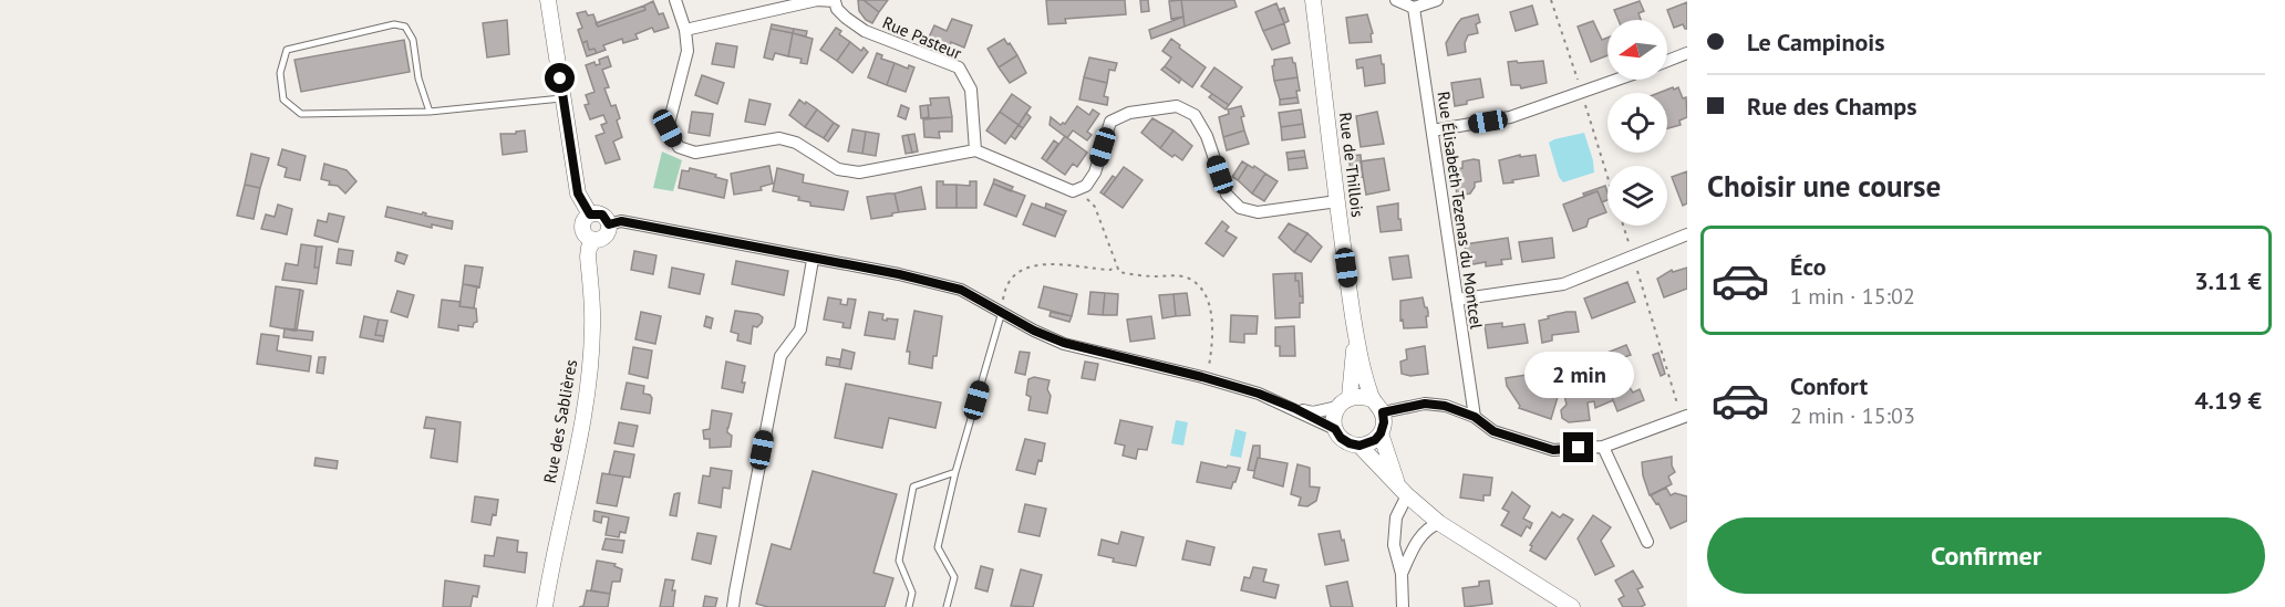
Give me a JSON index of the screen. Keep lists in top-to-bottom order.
{
  "streets": {
    "street": [
      "Rue Pasteur",
      "Rue de Thillois",
      "Rue Élisabeth Tezenas du Montcel",
      "Rue des Sablières"
    ]
  },
  "north": "left",
  "page": {
    "banner": ["Le Campinois", "Rue des Champs"],
    "heading": "Choisir une course",
    "list": [
      {
        "name": "Éco",
        "note": "1 min · 15:02",
        "value": "3.11 €"
      },
      {
        "name": "Confort",
        "note": "2 min · 15:03",
        "value": "4.19 €"
      }
    ],
    "bubble": "2 min",
    "buttons": "Confirmer"
  }
}
